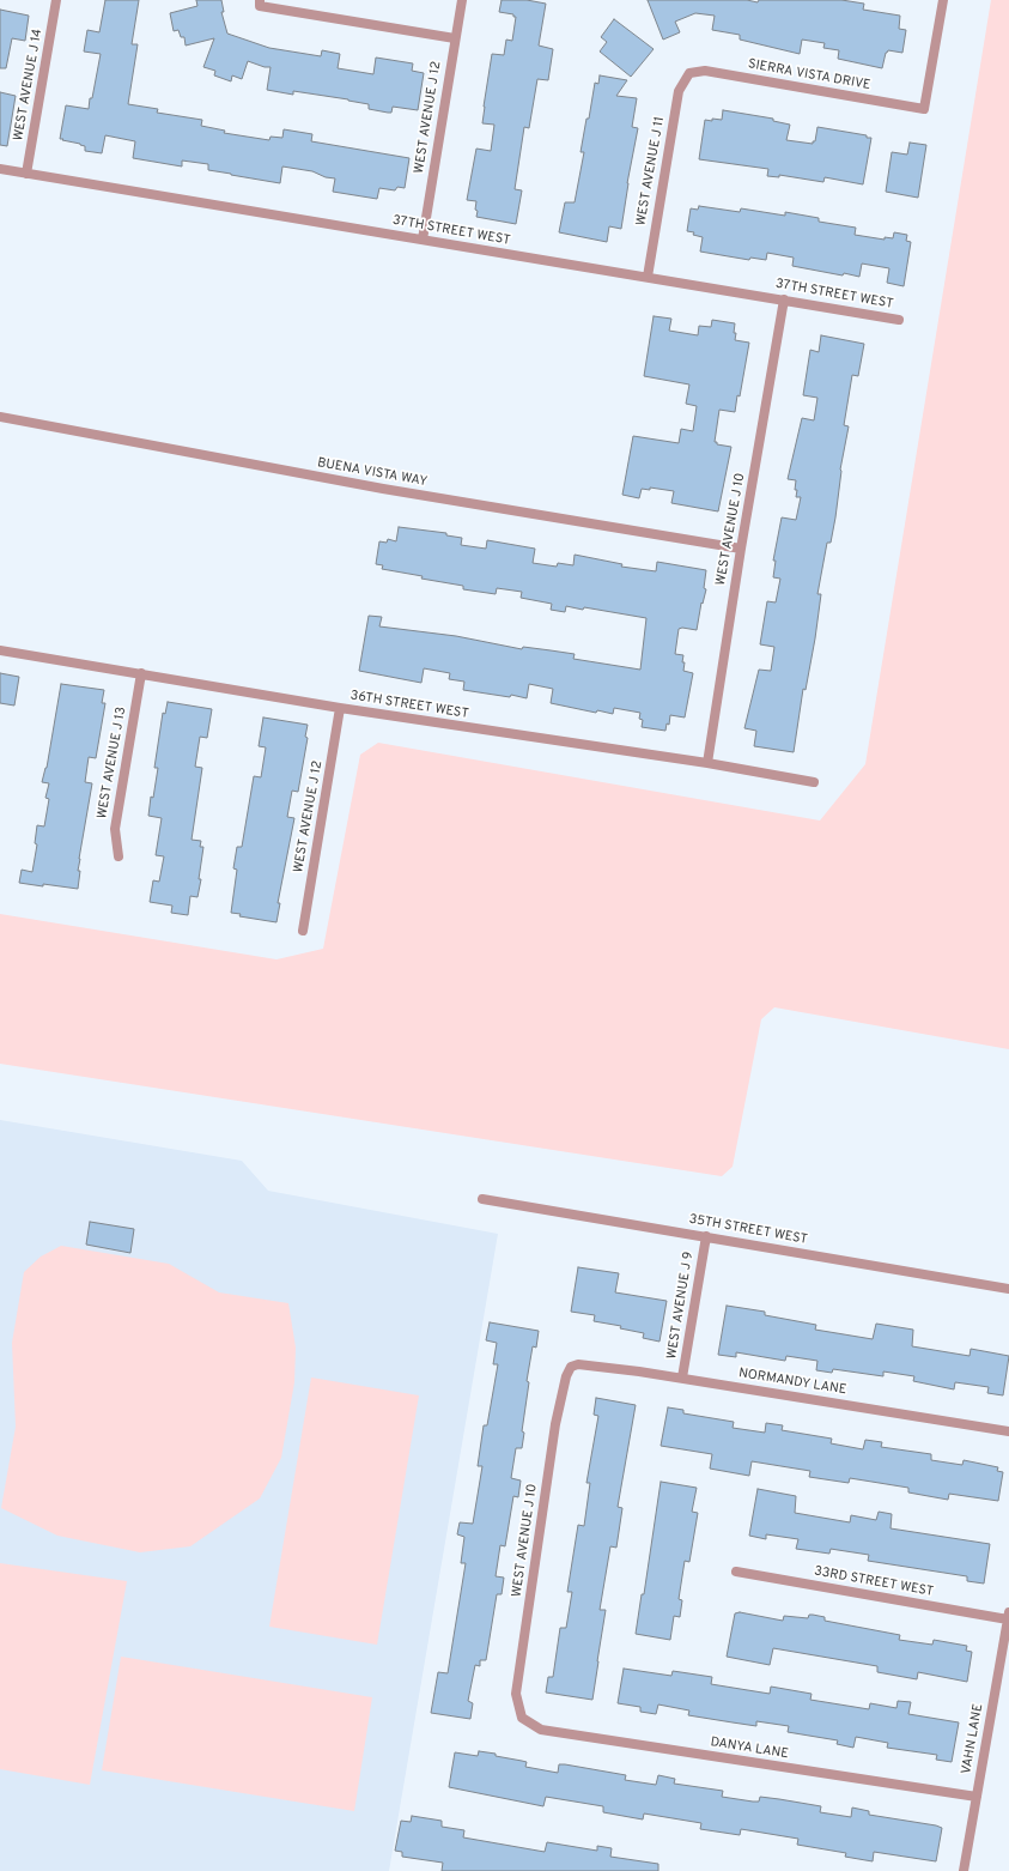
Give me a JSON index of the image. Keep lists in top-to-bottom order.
{
  "streets": {
    "street": [
      "SIERRA VISTA DRIVE",
      "WEST AVENUE J 14",
      "WEST AVENUE J 12",
      "WEST AVENUE J 11",
      "37TH STREET WEST",
      "BUENA VISTA WAY",
      "WEST AVENUE J 10",
      "36TH STREET WEST",
      "WEST AVENUE J 13",
      "35TH STREET WEST",
      "WEST AVENUE J 9",
      "NORMANDY LANE",
      "33RD STREET WEST",
      "VAHN LANE",
      "DANYA LANE"
    ]
  },
  "crossings": [
    ["SIERRA VISTA DRIVE", "WEST AVENUE J 11"],
    ["WEST AVENUE J 14", "37TH STREET WEST"],
    ["WEST AVENUE J 12", "37TH STREET WEST"],
    ["WEST AVENUE J 12", "36TH STREET WEST"],
    ["WEST AVENUE J 11", "37TH STREET WEST"],
    ["37TH STREET WEST", "WEST AVENUE J 10"],
    ["BUENA VISTA WAY", "WEST AVENUE J 10"],
    ["WEST AVENUE J 10", "36TH STREET WEST"],
    ["WEST AVENUE J 10", "NORMANDY LANE"],
    ["WEST AVENUE J 10", "DANYA LANE"],
    ["36TH STREET WEST", "WEST AVENUE J 13"],
    ["35TH STREET WEST", "WEST AVENUE J 9"],
    ["WEST AVENUE J 9", "NORMANDY LANE"],
    ["33RD STREET WEST", "VAHN LANE"],
    ["VAHN LANE", "DANYA LANE"]
  ]
}
